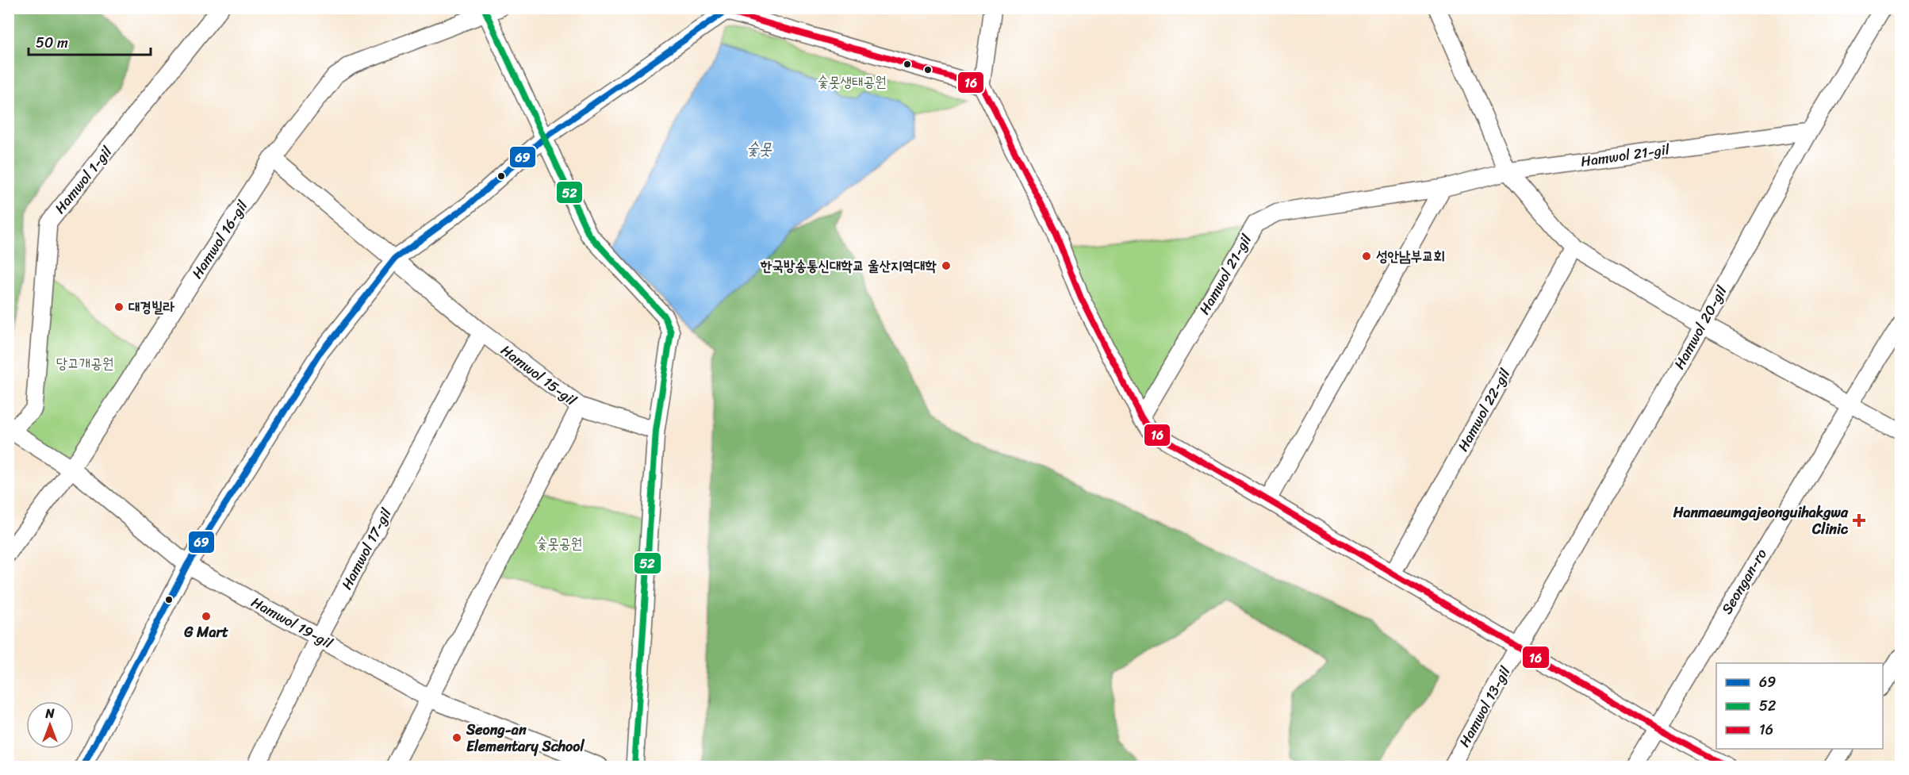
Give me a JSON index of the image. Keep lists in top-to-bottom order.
{
  "streets": {
    "street": [
      "Hamwol 21-gil",
      "Hamwol 1-gil",
      "Hamwol 16-gil",
      "Hamwol 20-gil",
      "Hamwol 15-gil",
      "Hamwol 22-gil",
      "Hamwol 17-gil",
      "Seongan-ro",
      "Hamwol 19-gil",
      "Hamwol 13-gil"
    ]
  },
  "crossings": [
    ["Hamwol 21-gil", "Hamwol 20-gil"],
    ["Hamwol 1-gil", "Hamwol 19-gil"],
    ["Hamwol 16-gil", "Hamwol 15-gil"],
    ["Hamwol 16-gil", "Hamwol 19-gil"],
    ["Hamwol 20-gil", "Hamwol 13-gil"],
    ["Hamwol 15-gil", "Hamwol 17-gil"],
    ["Hamwol 15-gil", "Hamwol 19-gil"],
    ["Hamwol 17-gil", "Hamwol 19-gil"]
  ],
  "water": ["숯못"],
  "parks": ["숯못생태공원", "당고개공원", "숯못공원"],
  "places": {
    "other": [
      "성안남부교회",
      "한국방송통신대학교 울산지역대학",
      "대경빌라",
      "G Mart",
      "Seong-an Elementary School"
    ],
    "health": ["Hanmaeumgajeonguihakgwa Clinic"]
  },
  "lines": ["transit line 69", "transit line 52", "transit line 16"],
  "legend": ["69", "52", "16"],
  "scale_bar": "50 m",
  "north": "top"
}
